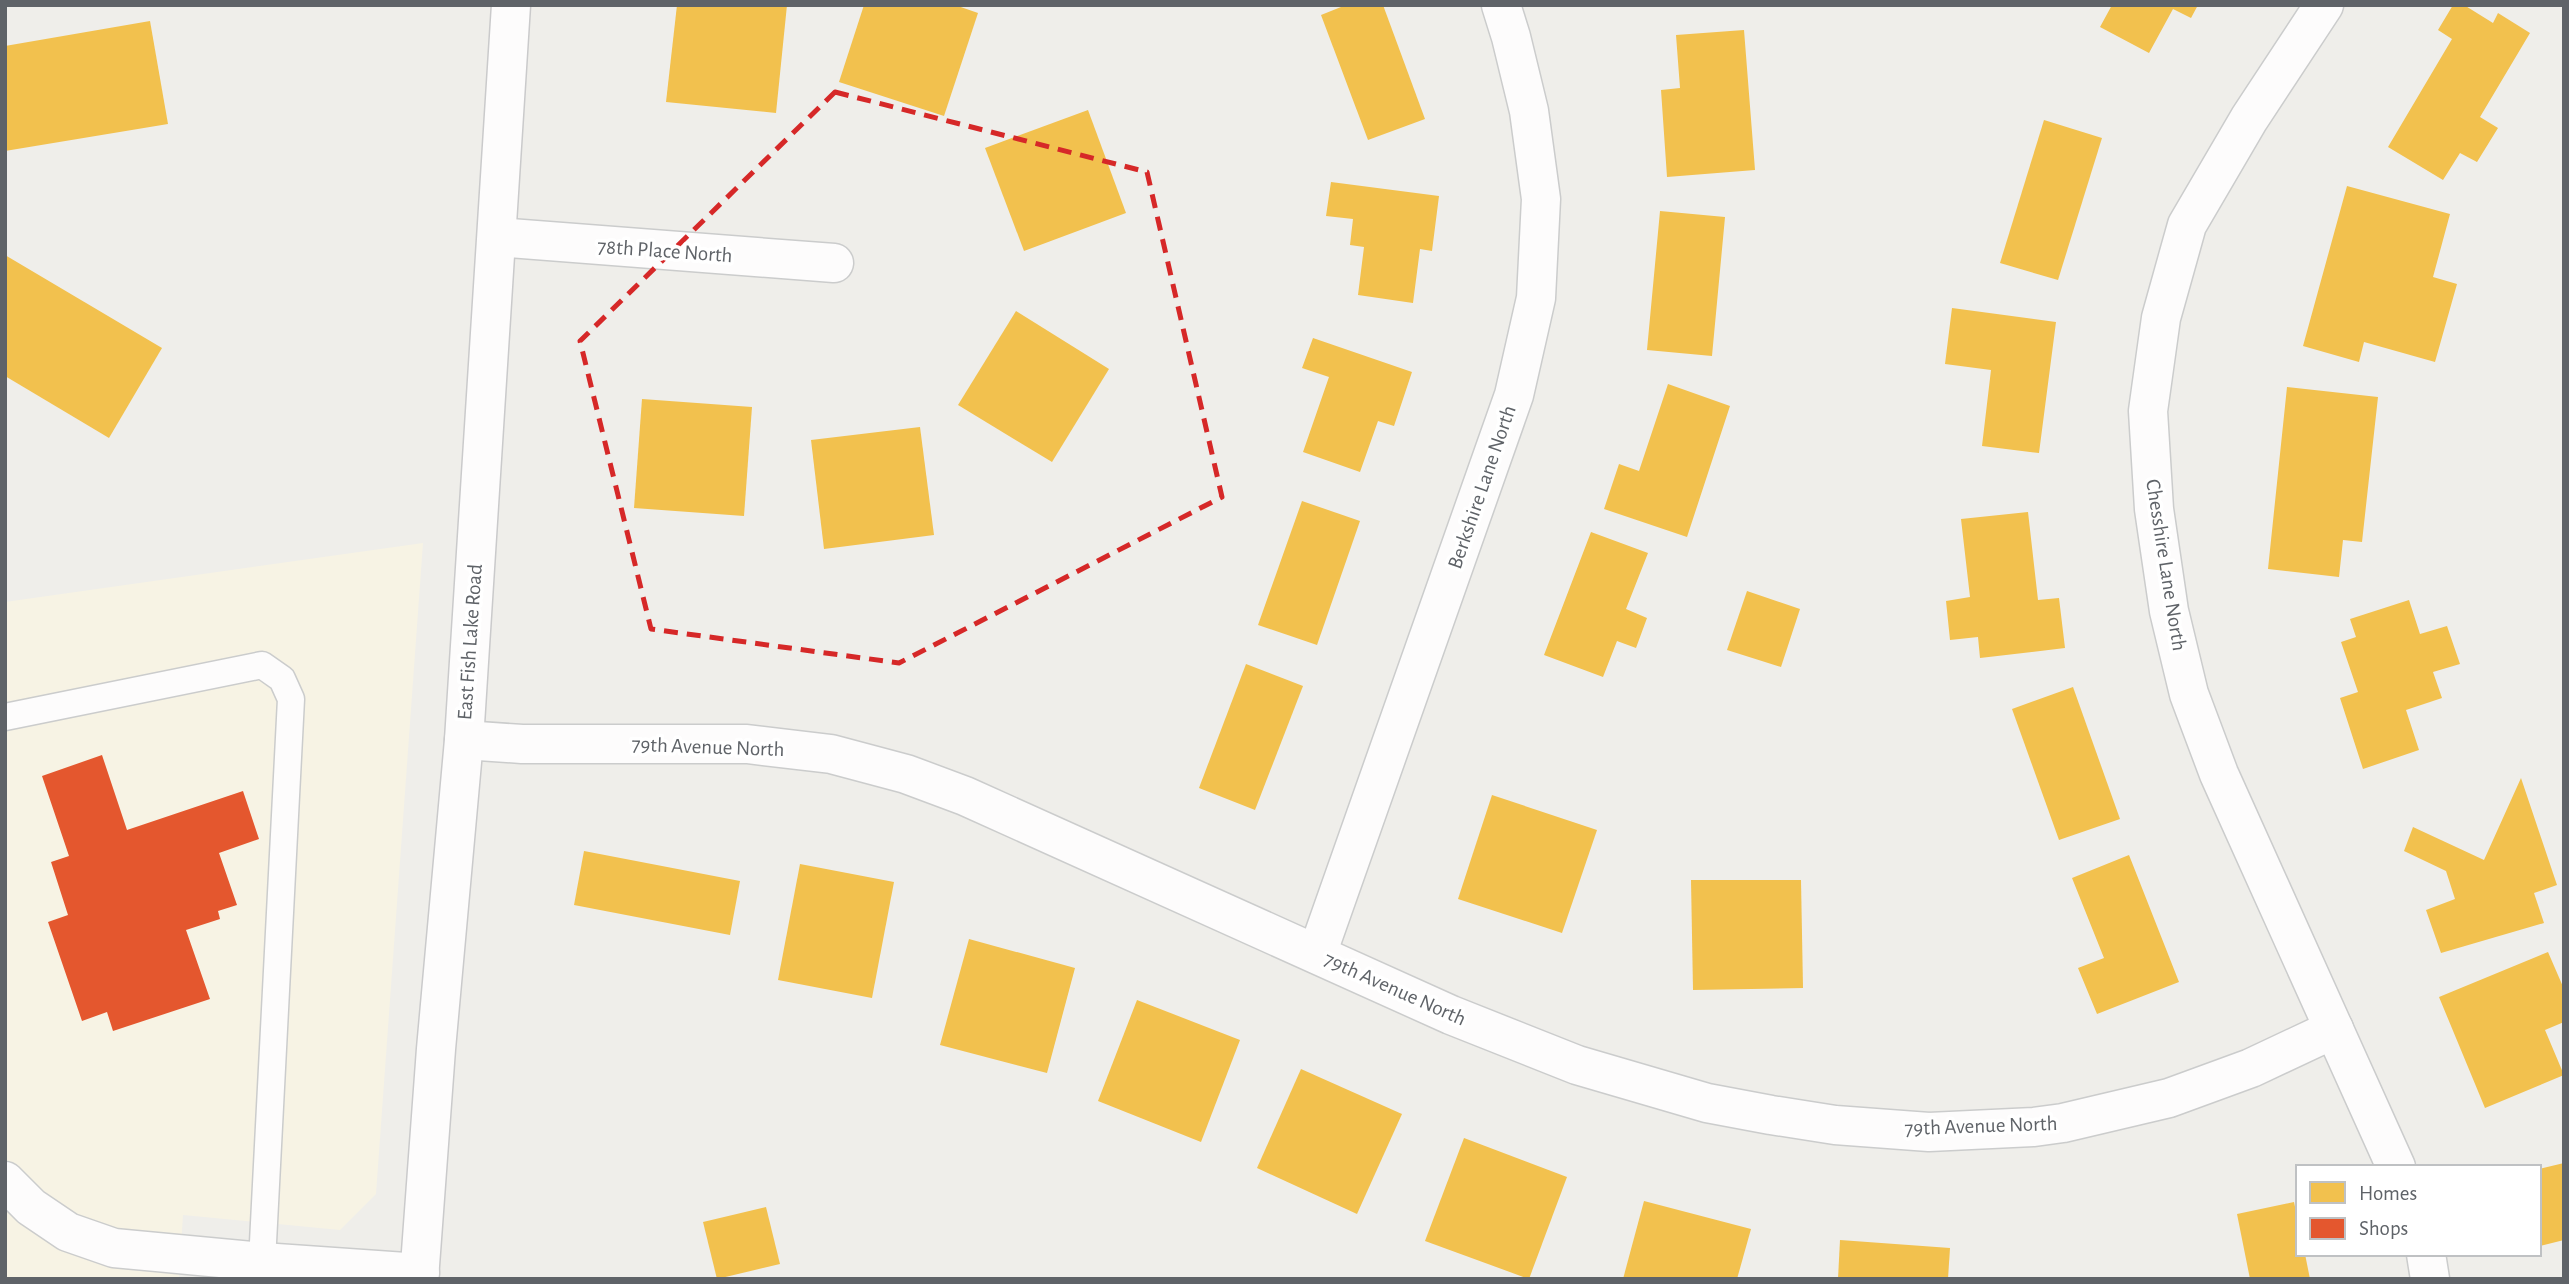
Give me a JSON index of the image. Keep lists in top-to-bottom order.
{
  "streets": {
    "street": [
      "78th Place North",
      "Berkshire Lane North",
      "Chesshire Lane North",
      "East Fish Lake Road",
      "79th Avenue North"
    ]
  },
  "crossings": [
    ["78th Place North", "East Fish Lake Road"],
    ["Berkshire Lane North", "79th Avenue North"],
    ["Chesshire Lane North", "79th Avenue North"],
    ["East Fish Lake Road", "79th Avenue North"]
  ],
  "legend": ["Homes", "Shops"]
}
